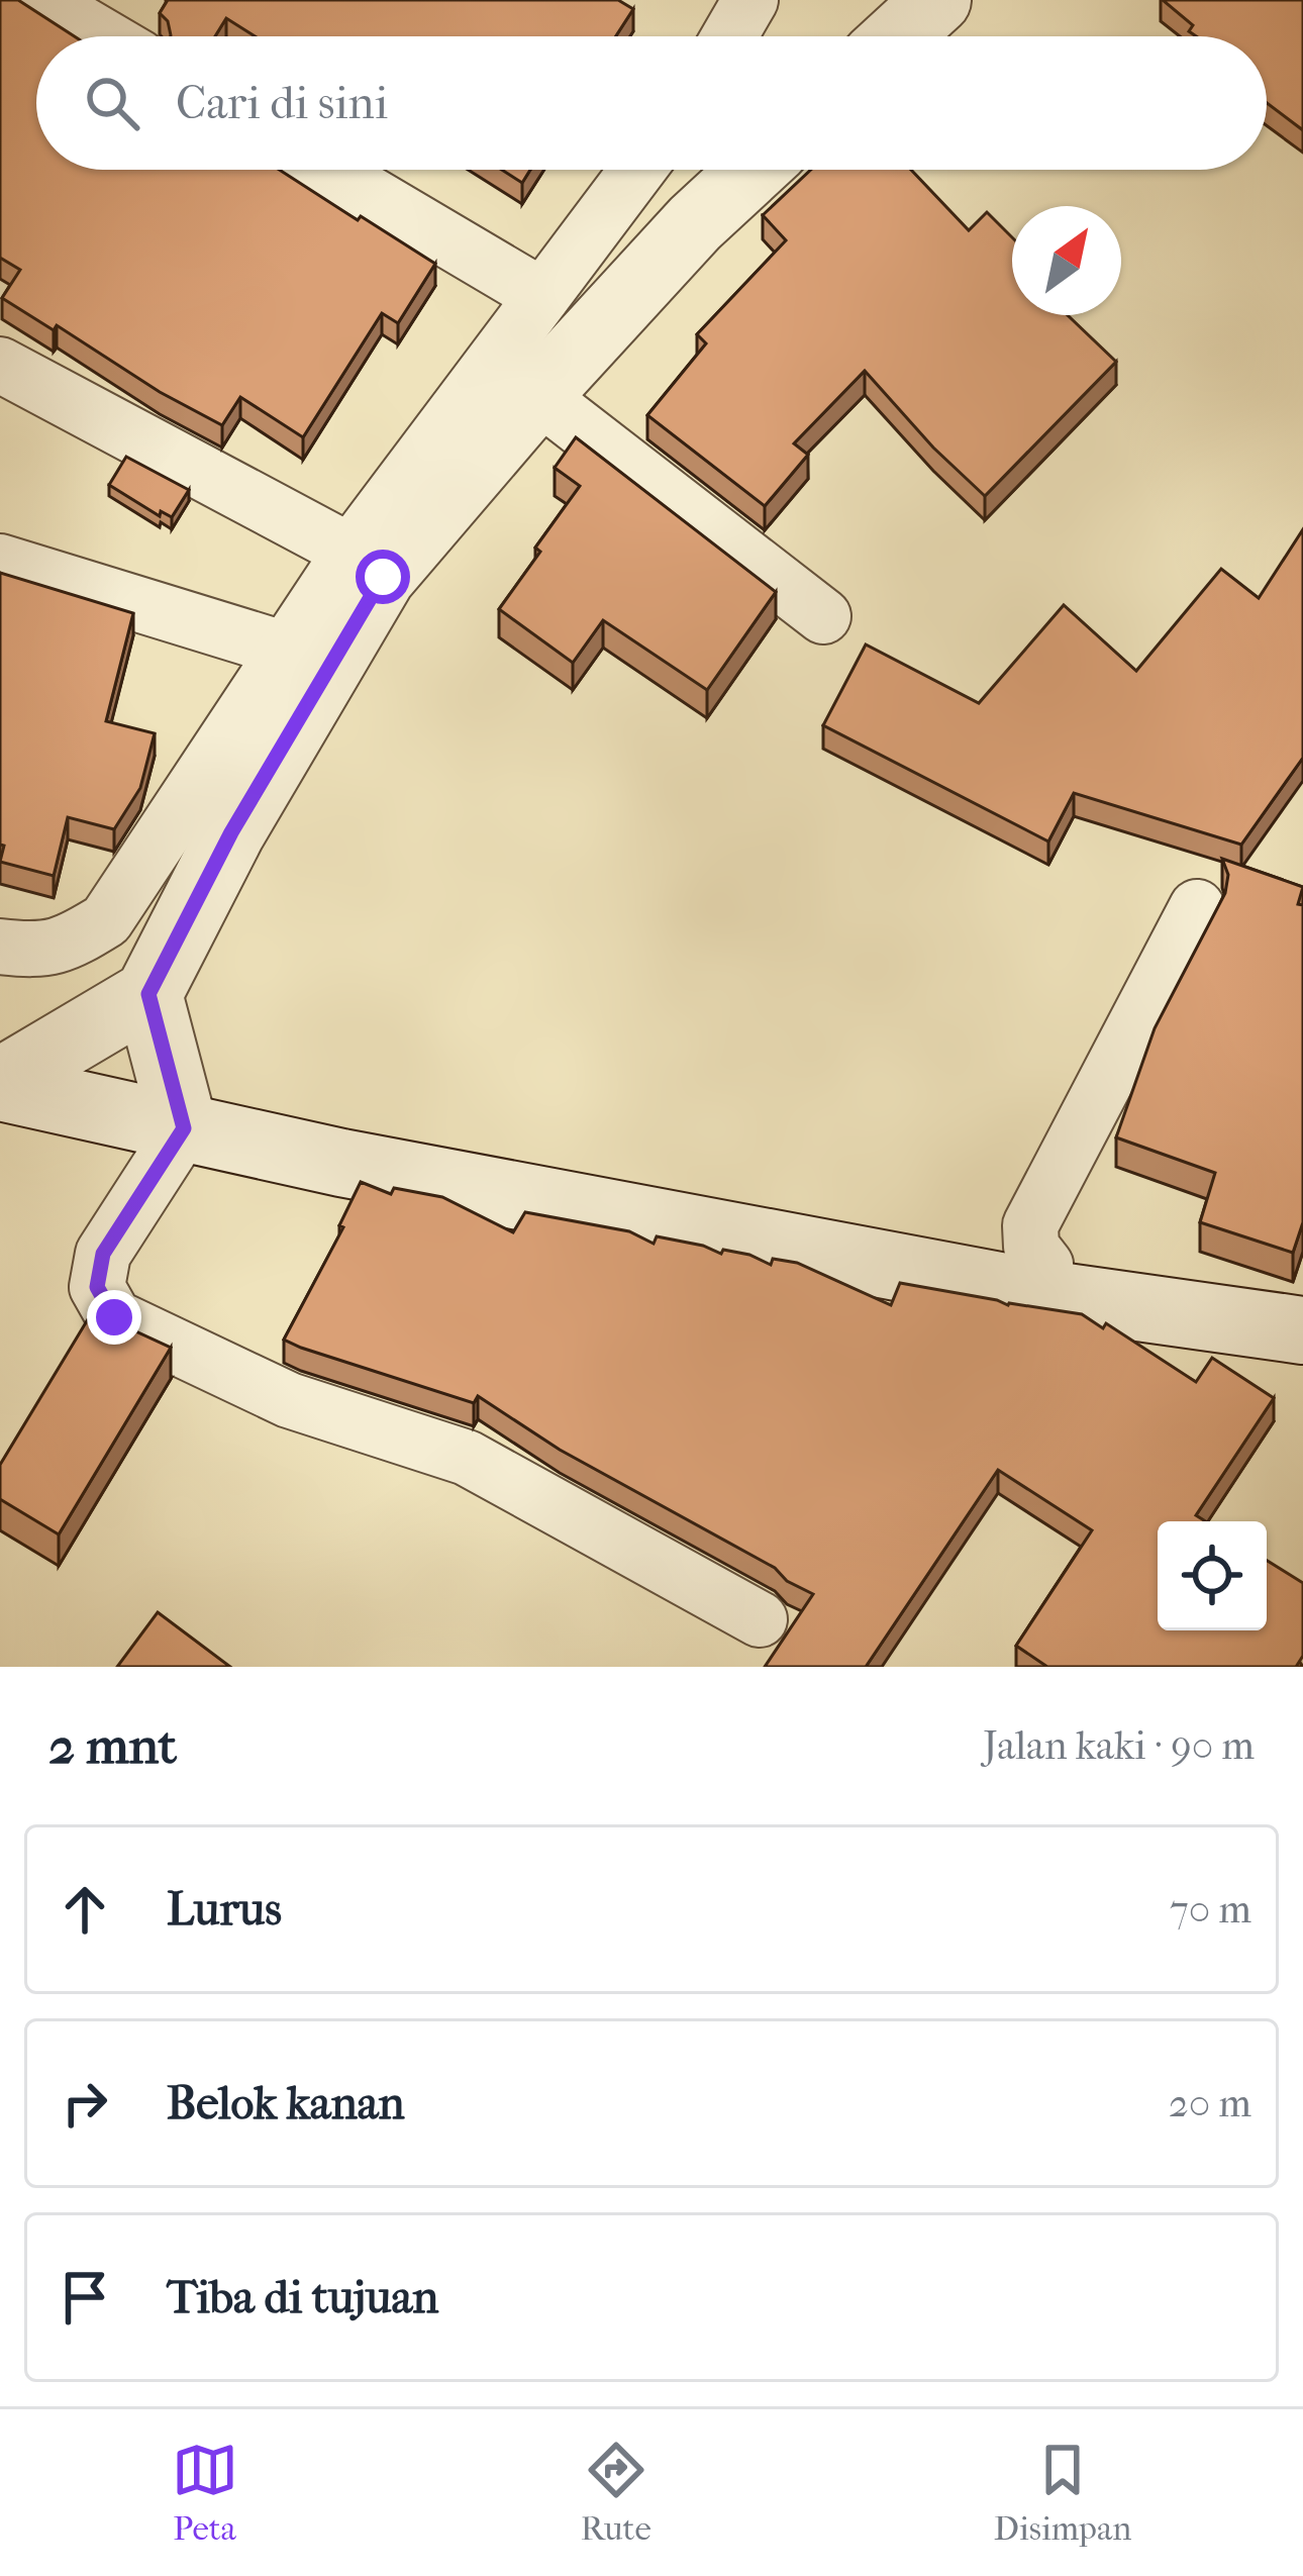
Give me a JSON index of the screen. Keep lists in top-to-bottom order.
{
  "north": "top right",
  "page": {
    "search": "Cari di sini",
    "heading": ["2 mnt", "Jalan kaki · 90 m"],
    "list": [
      ["Lurus", "70 m"],
      ["Belok kanan", "20 m"],
      "Tiba di tujuan"
    ],
    "nav": ["Peta", "Rute", "Disimpan"]
  }
}
